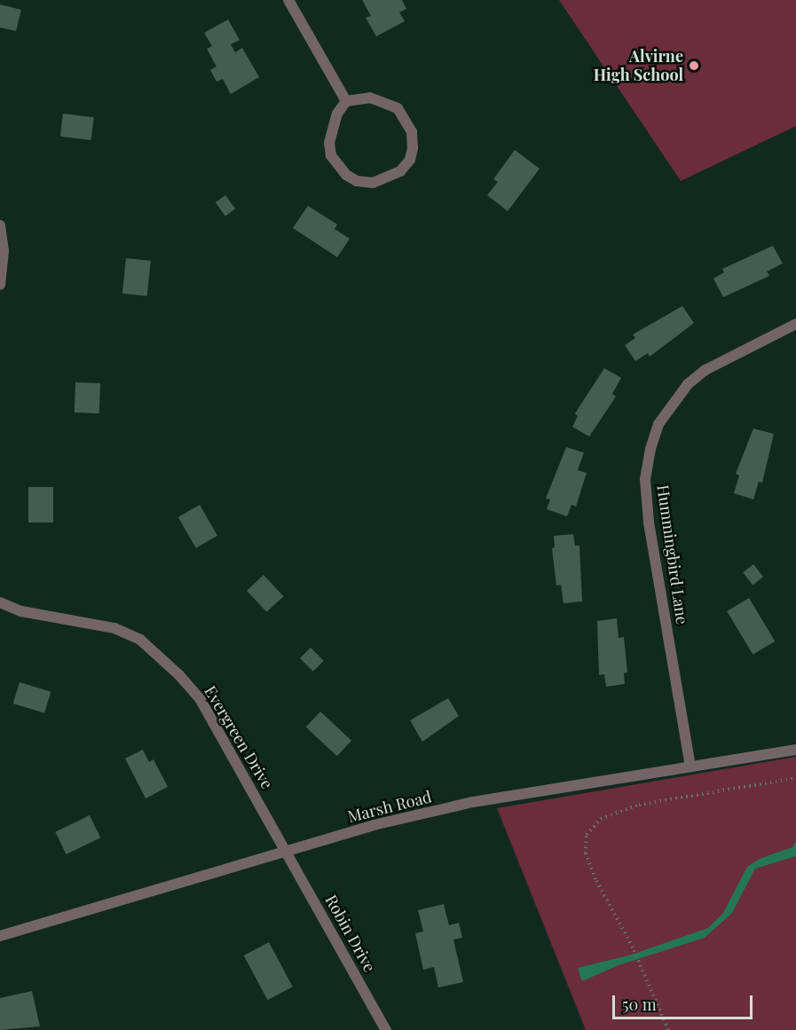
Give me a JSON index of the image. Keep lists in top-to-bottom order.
{
  "streets": {
    "street": [
      "Hummingbird Lane",
      "Evergreen Drive",
      "Marsh Road",
      "Robin Drive"
    ]
  },
  "crossings": [
    ["Hummingbird Lane", "Marsh Road"],
    ["Evergreen Drive", "Marsh Road"],
    ["Evergreen Drive", "Robin Drive"],
    ["Marsh Road", "Robin Drive"]
  ],
  "places": ["Alvirne High School"],
  "scale_bar": "50 m"
}
